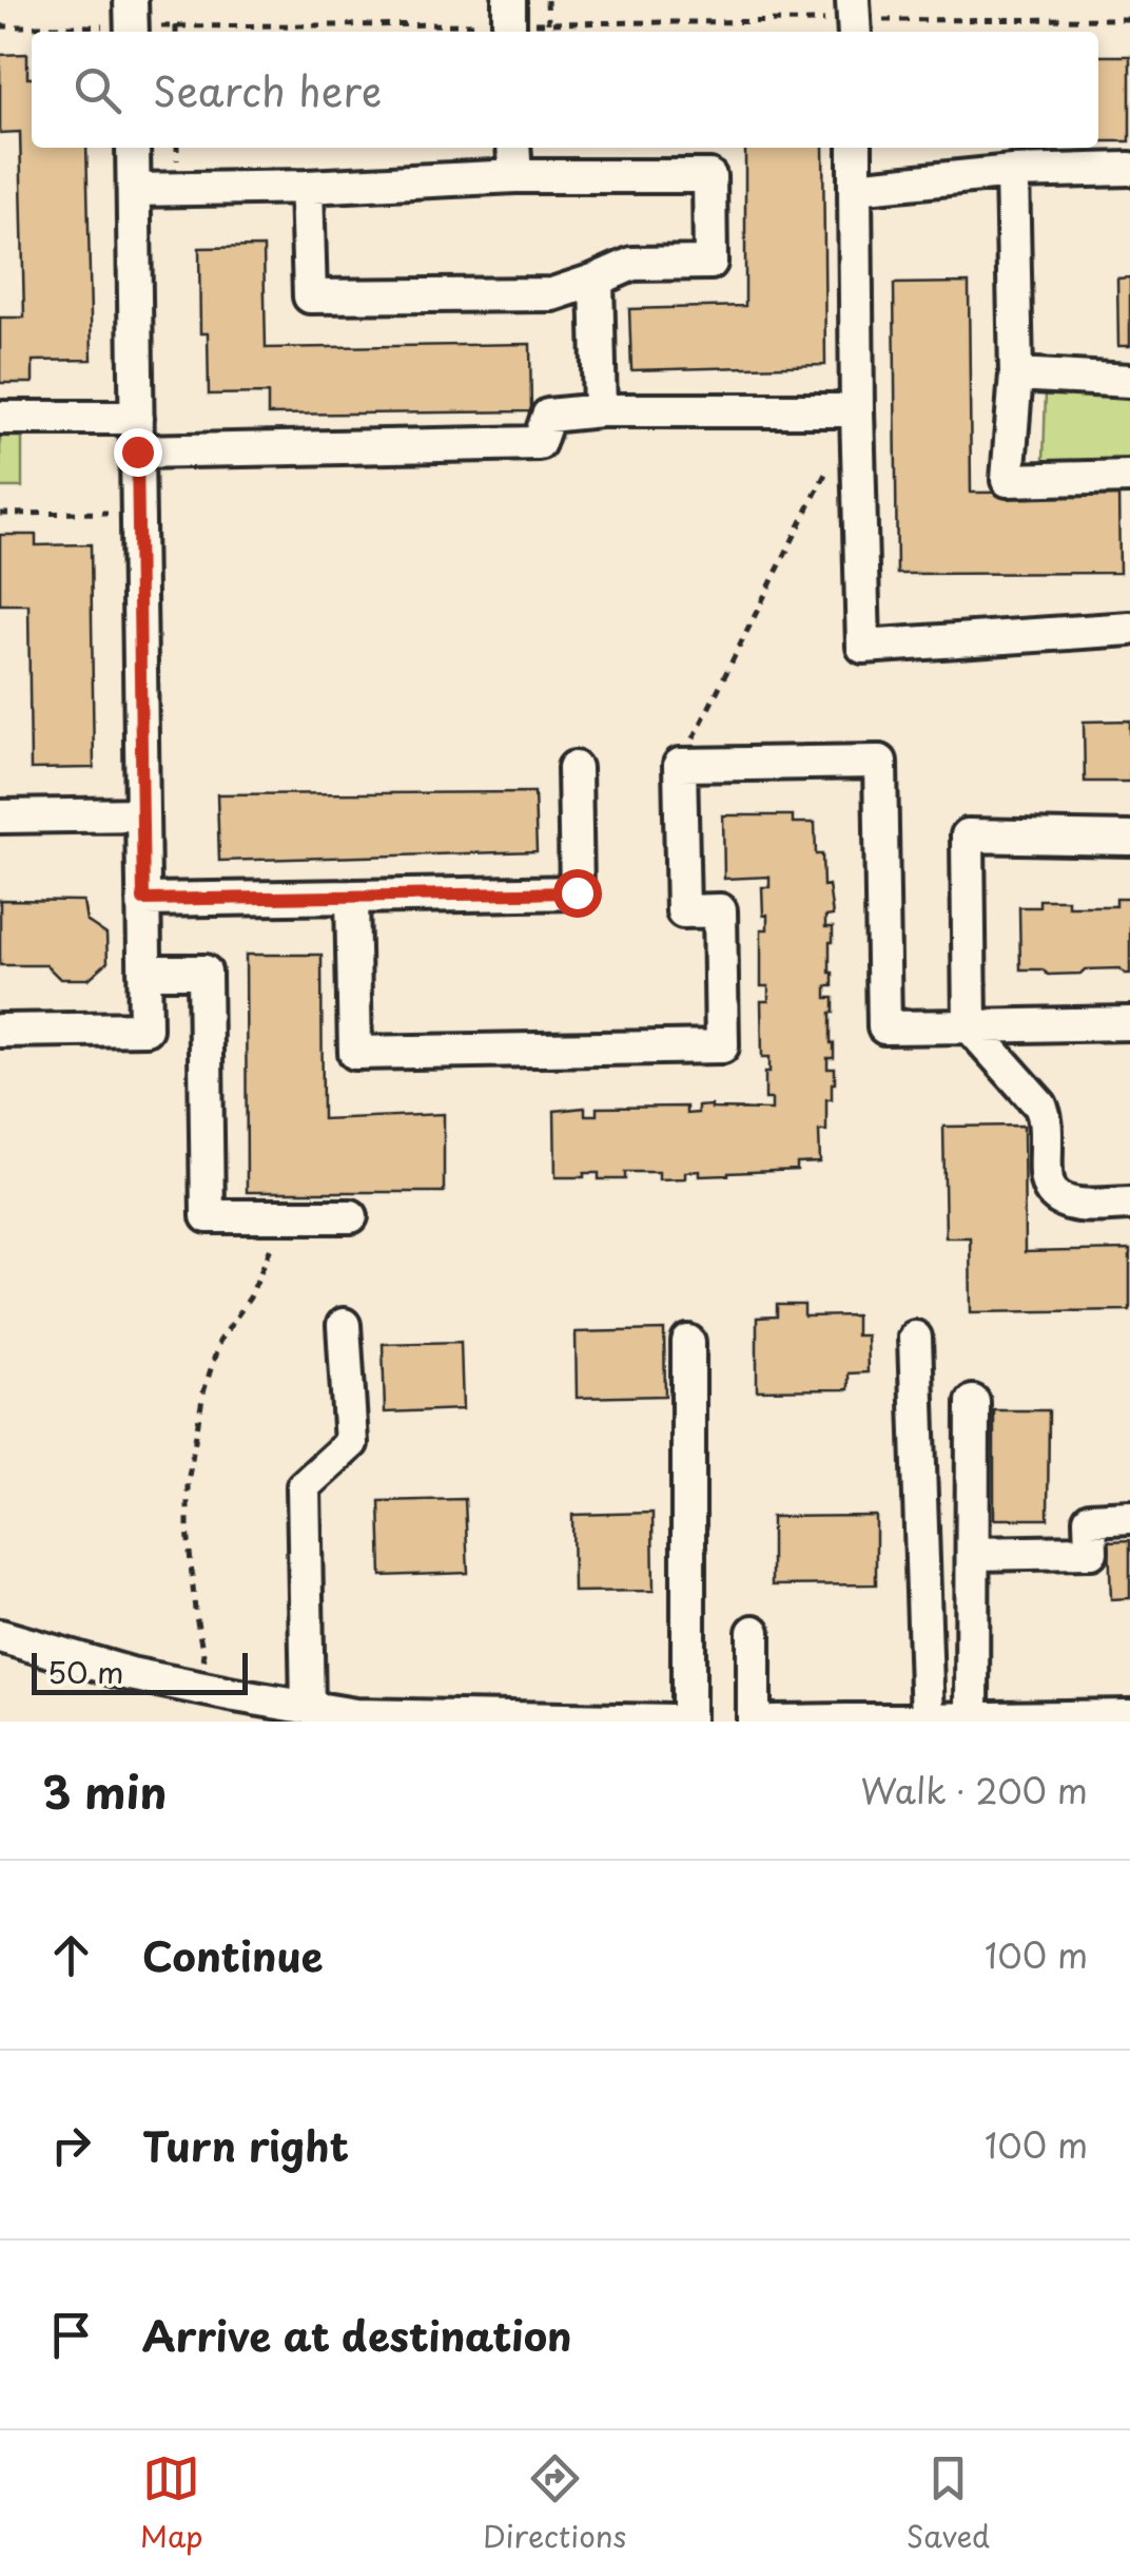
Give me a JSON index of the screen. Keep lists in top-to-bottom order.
{
  "scale_bar": "50 m",
  "page": {
    "search": "Search here",
    "scale": "50 m",
    "heading": ["3 min", "Walk · 200 m"],
    "list": [
      ["Continue", "100 m"],
      ["Turn right", "100 m"],
      "Arrive at destination"
    ],
    "nav": ["Map", "Directions", "Saved"]
  }
}
